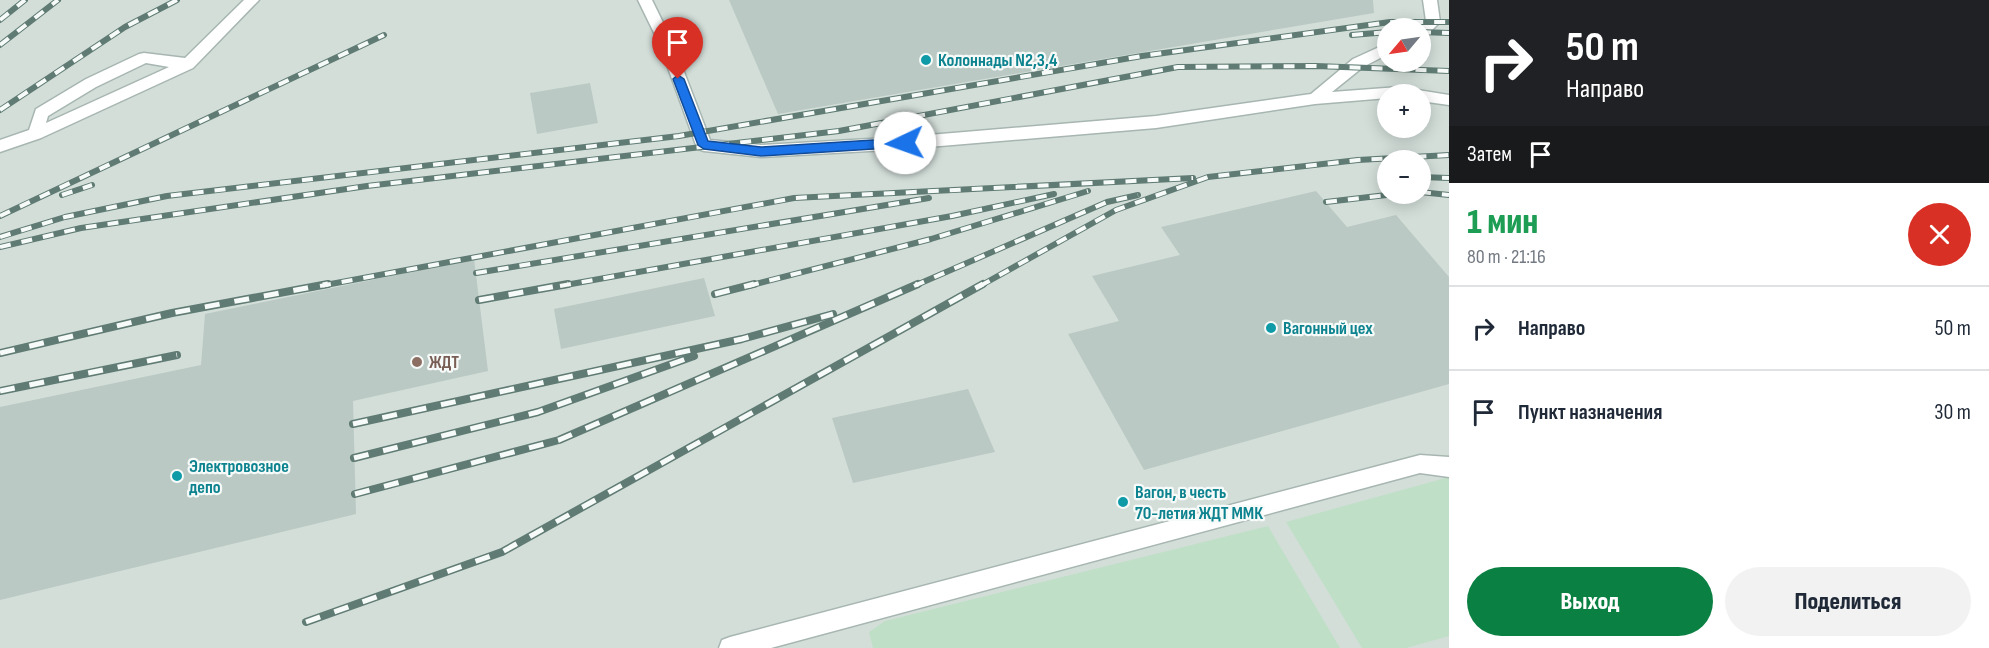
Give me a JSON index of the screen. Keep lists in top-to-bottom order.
{
  "places": [
    "Колоннады N2,3,4",
    "Вагонный цех",
    "ЖДТ",
    "Электровозное депо",
    "Вагон, в честь 70-летия ЖДТ ММК"
  ],
  "north": "bottom left",
  "page": {
    "turn": ["50 m", "Направо"],
    "map_buttons": ["+", "−"],
    "then": "Затем",
    "heading": ["1 мин", "80 m · 21:16"],
    "list": [
      {
        "name": "Направо",
        "value": "50 m"
      },
      {
        "name": "Пункт назначения",
        "value": "30 m"
      }
    ],
    "buttons": ["Выход", "Поделиться"]
  }
}
